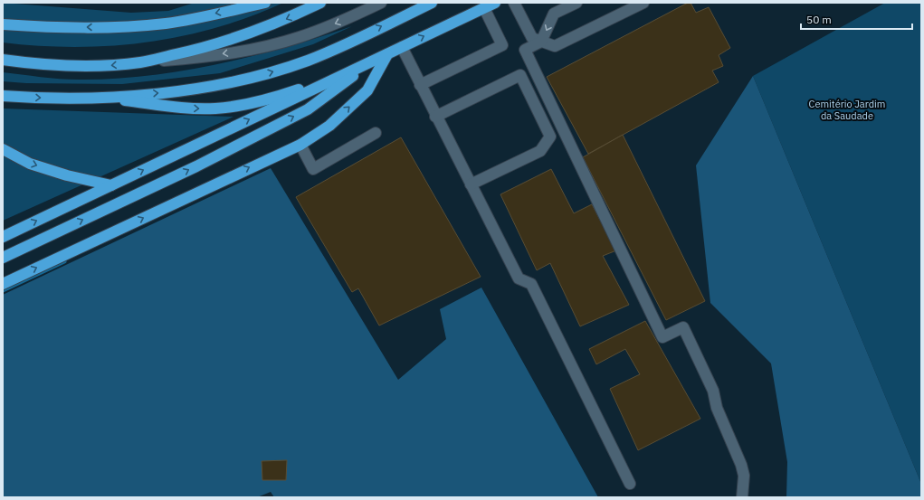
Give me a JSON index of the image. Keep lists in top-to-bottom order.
{
  "parks": ["Cemitério Jardim da Saudade"],
  "scale_bar": "50 m"
}
